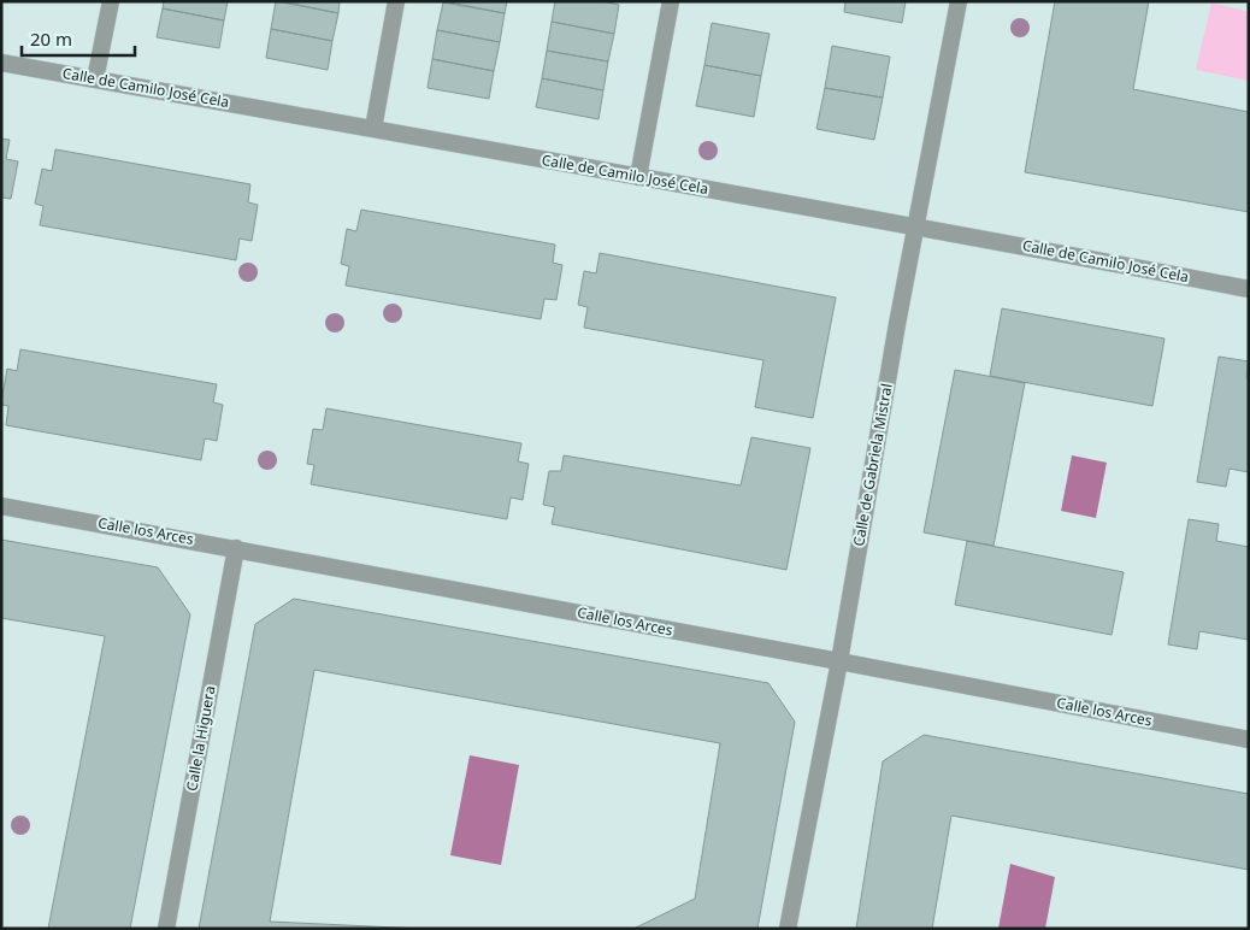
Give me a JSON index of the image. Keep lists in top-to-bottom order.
{
  "streets": {
    "street": [
      "Calle de Camilo José Cela",
      "Calle de Gabriela Mistral",
      "Calle los Arces",
      "Calle la Higuera"
    ]
  },
  "crossings": [
    ["Calle de Camilo José Cela", "Calle de Gabriela Mistral"],
    ["Calle de Gabriela Mistral", "Calle los Arces"],
    ["Calle los Arces", "Calle la Higuera"]
  ],
  "scale_bar": "20 m"
}
